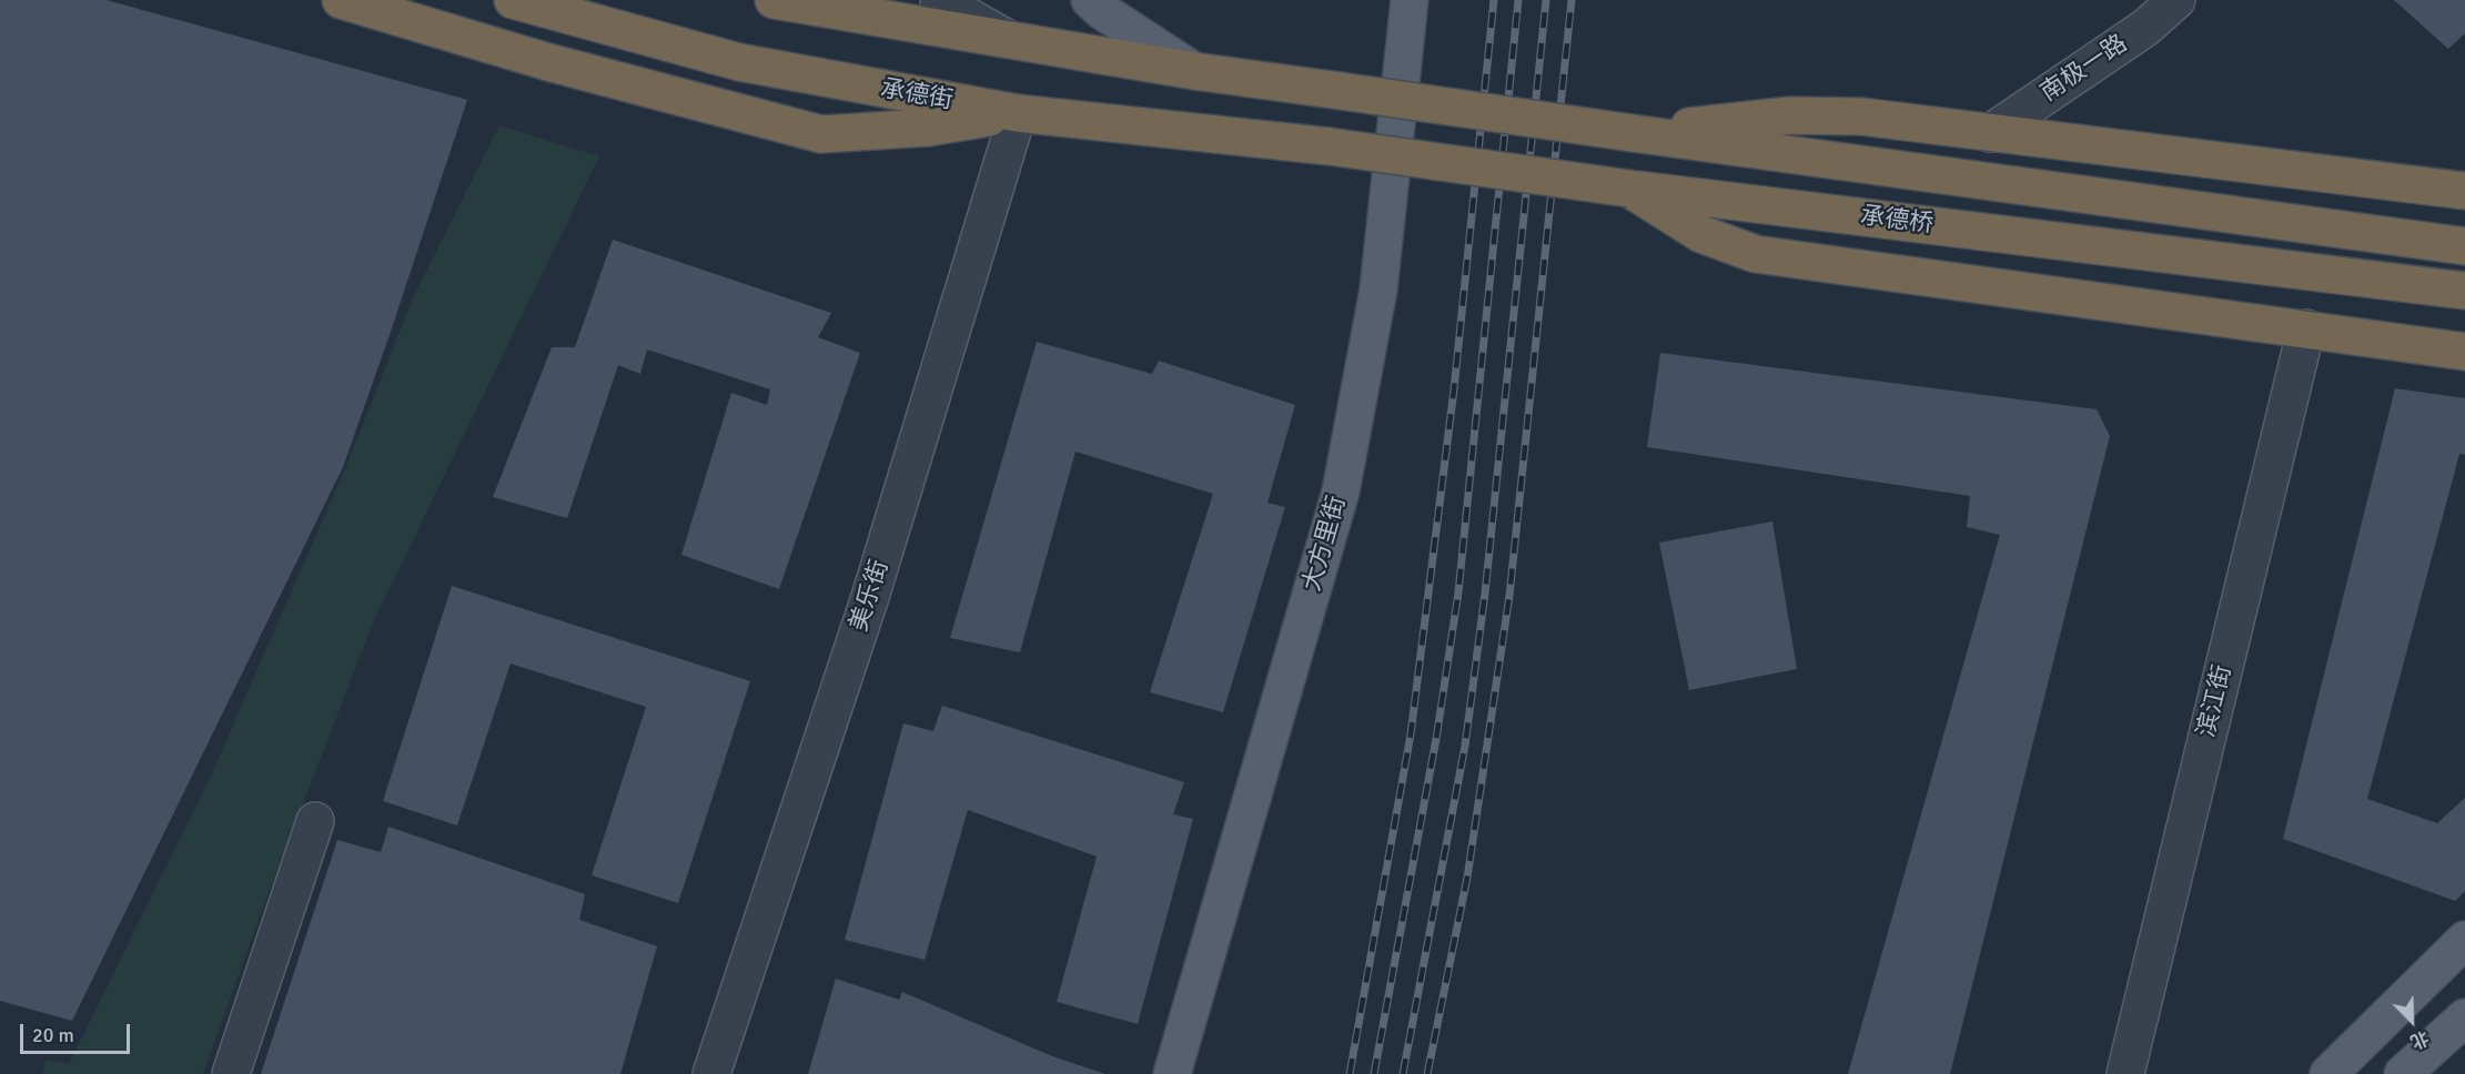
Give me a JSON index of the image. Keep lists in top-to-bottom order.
{
  "streets": {
    "highway": ["承德街", "承德桥"],
    "main road": ["大方里街"],
    "street": ["南极一路", "美乐街", "滨江街"]
  },
  "crossings": [
    ["承德街", "承德桥"],
    ["承德街", "美乐街"]
  ],
  "scale_bar": "20 m",
  "north": "bottom right"
}
